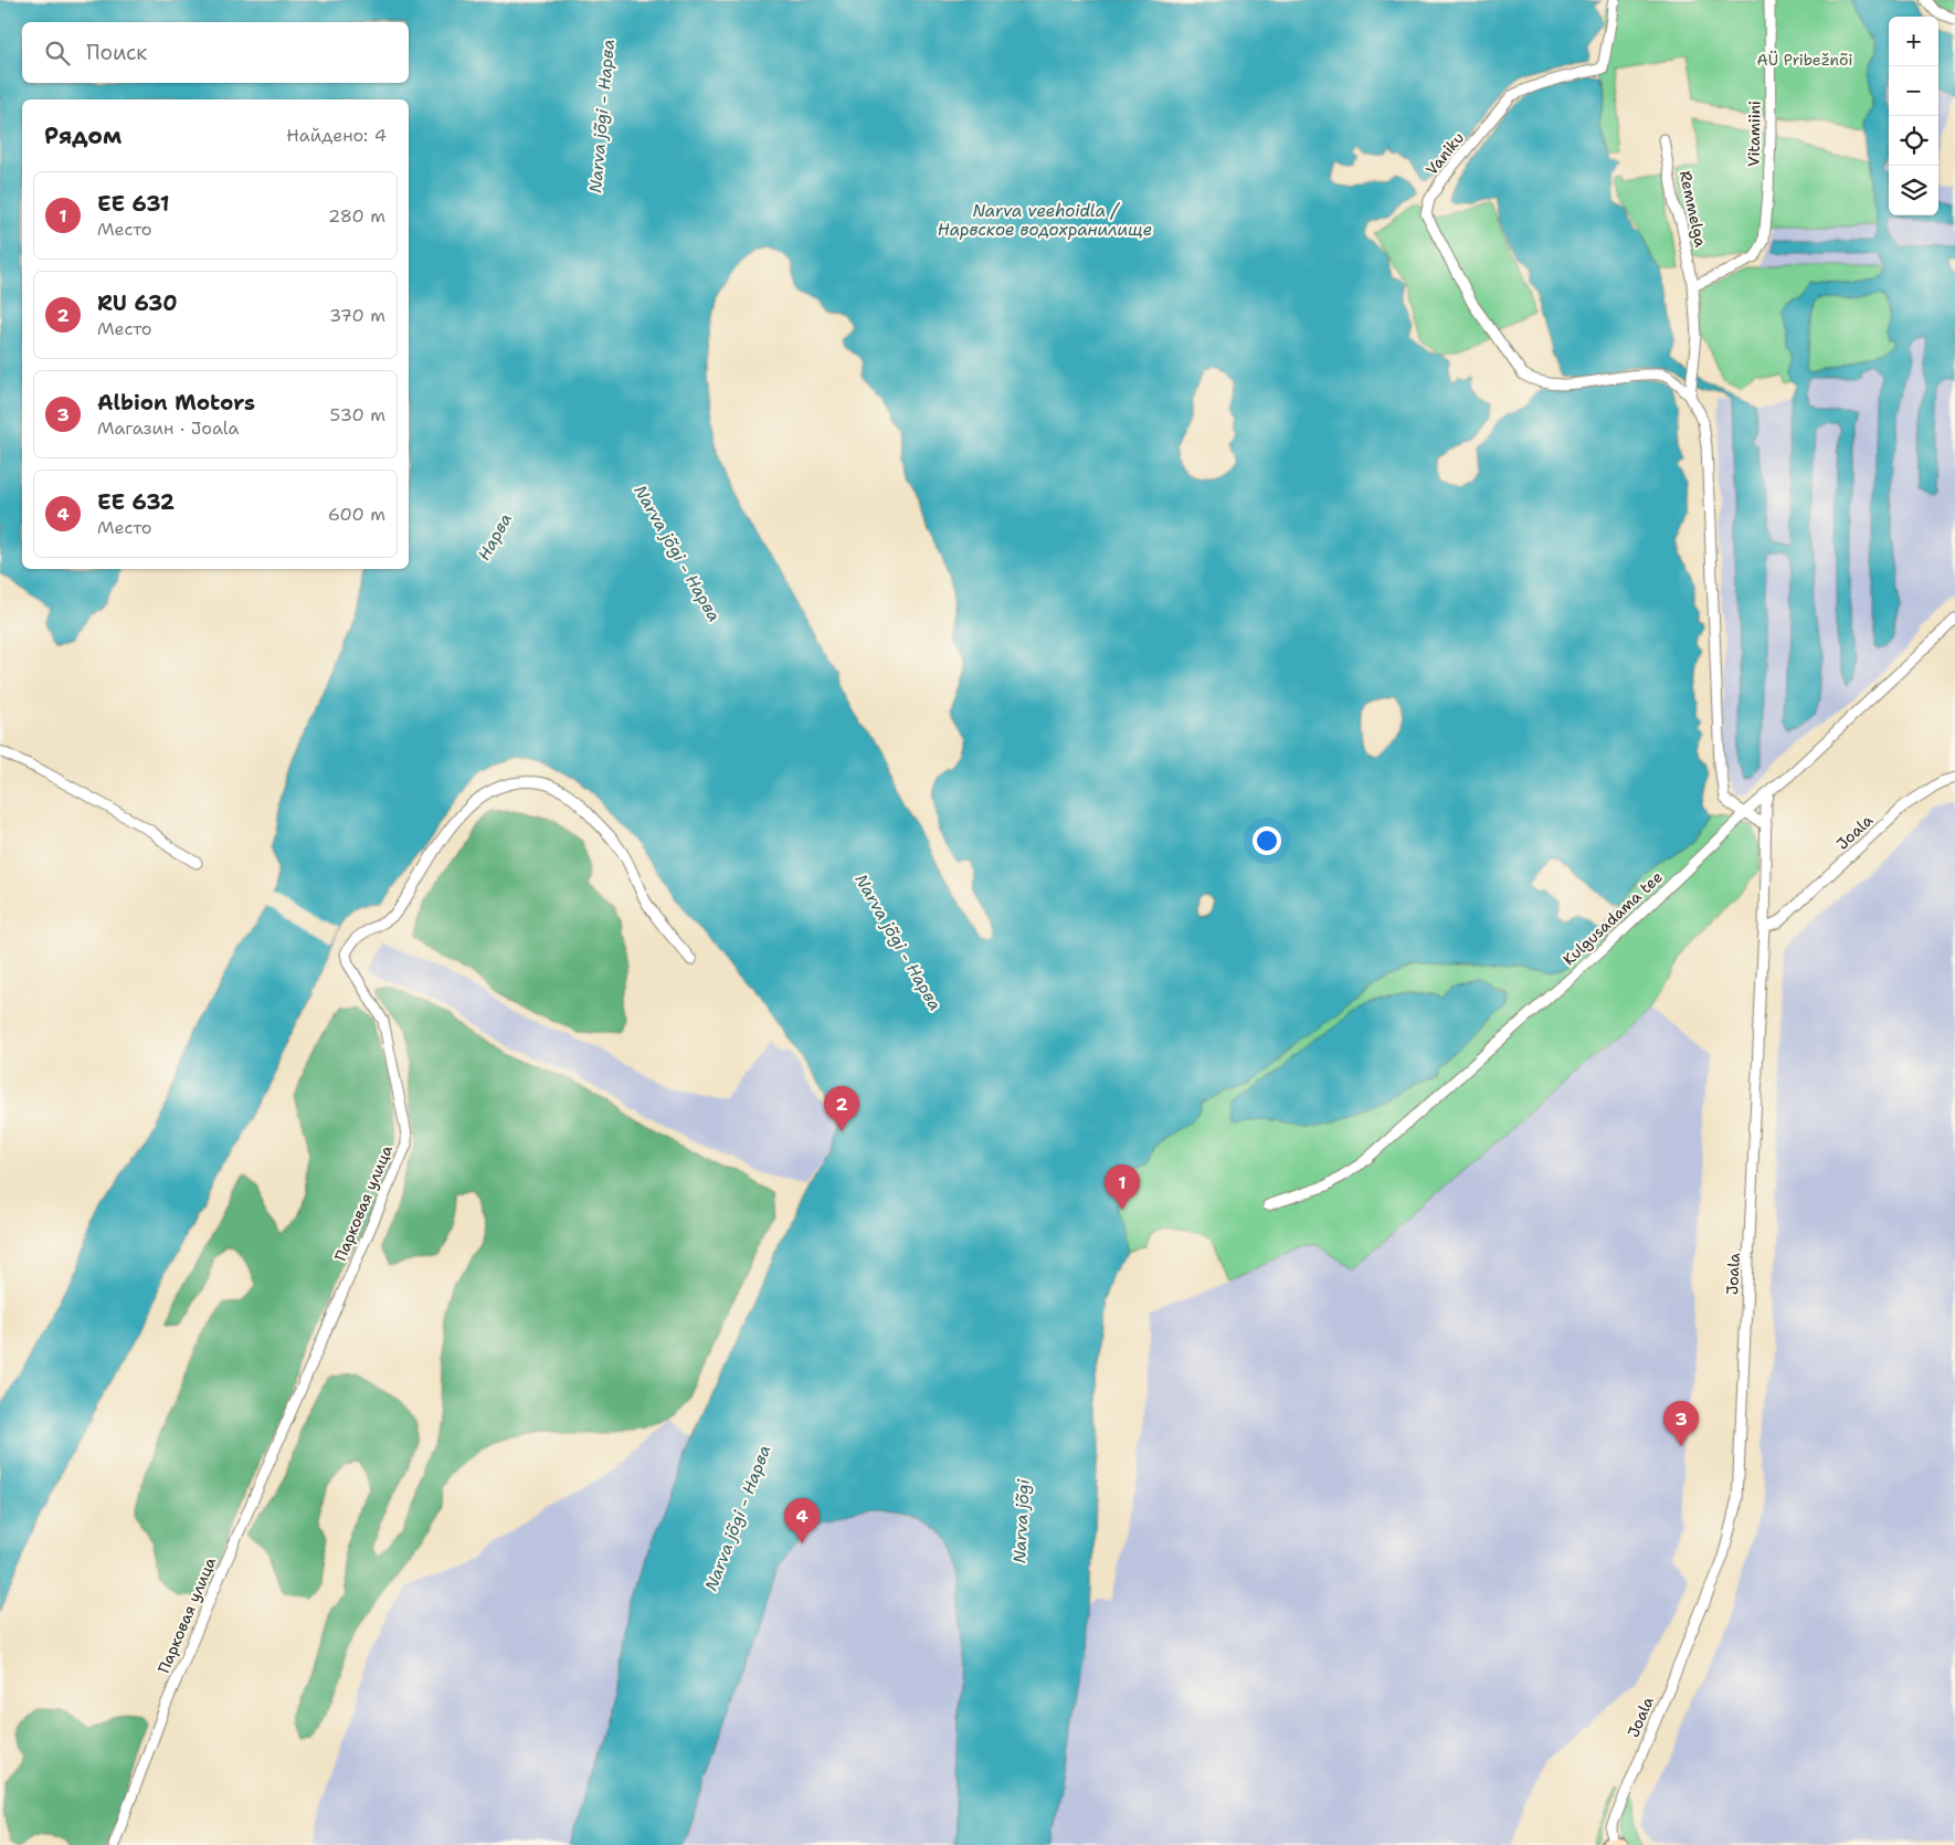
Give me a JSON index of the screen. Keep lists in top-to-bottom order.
{
  "streets": {
    "street": [
      "Vitamiini",
      "Vaniku",
      "Remmelga",
      "Joala",
      "Kulgusadama tee",
      "Парковая улица"
    ]
  },
  "crossings": [
    ["Vitamiini", "Remmelga"],
    ["Vaniku", "Remmelga"]
  ],
  "water": [
    "Narva jõgi - Нарва",
    "Narva veehoidla / Нарвское водохранилище",
    "Нарва",
    "Narva jõgi"
  ],
  "parks": ["AÜ Pribežnõi"],
  "page": {
    "map_buttons": ["+", "−"],
    "search": "Поиск",
    "heading": ["Рядом", "Найдено: 4"],
    "list": [
      {
        "mark": "1",
        "name": "EE 631",
        "note": "Место",
        "value": "280 m"
      },
      {
        "mark": "2",
        "name": "RU 630",
        "note": "Место",
        "value": "370 m"
      },
      {
        "mark": "3",
        "name": "Albion Motors",
        "note": "Магазин · Joala",
        "value": "530 m"
      },
      {
        "mark": "4",
        "name": "EE 632",
        "note": "Место",
        "value": "600 m"
      }
    ],
    "pins": [
      "2",
      "1",
      "3",
      "4"
    ]
  }
}
